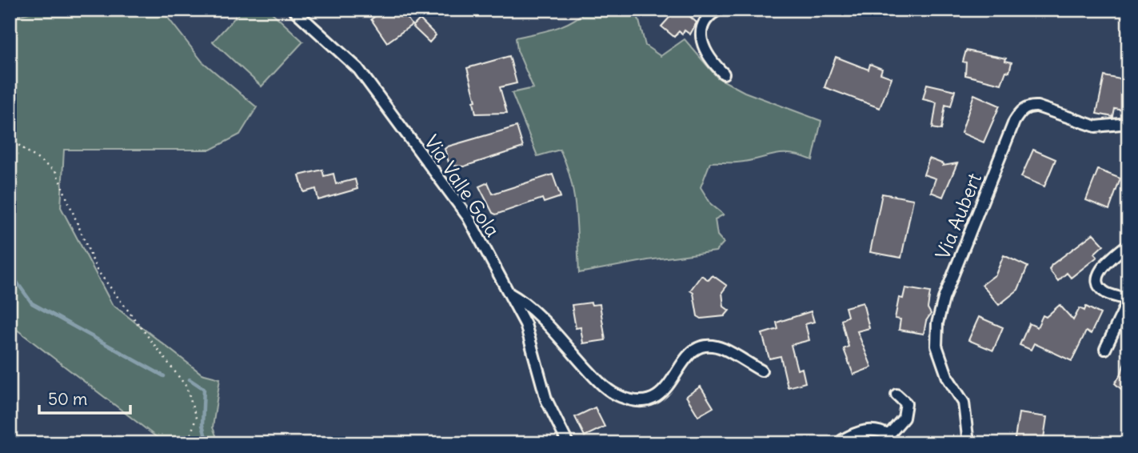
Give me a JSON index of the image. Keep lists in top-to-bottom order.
{
  "streets": {
    "street": ["Via Valle Gola", "Via Aubert"]
  },
  "scale_bar": "50 m"
}
